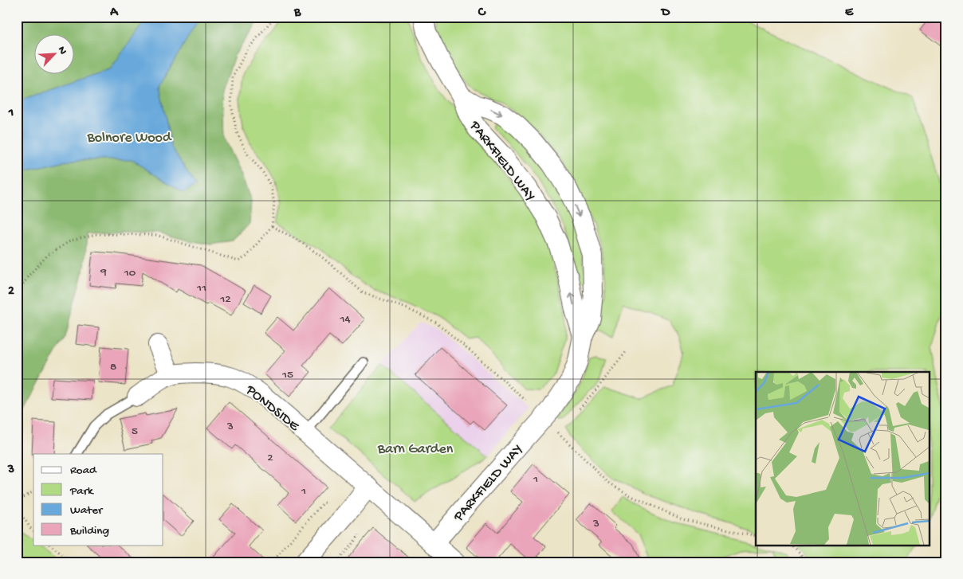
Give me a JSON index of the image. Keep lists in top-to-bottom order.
{
  "streets": {
    "street": ["PARKFIELD WAY", "PONDSIDE"]
  },
  "parks": ["Bolnore Wood", "Barn Garden"],
  "house_numbers": [
    "9",
    "10",
    "11",
    "12",
    "14",
    "8",
    "15",
    "3",
    "5",
    "2",
    "1",
    "1",
    "3"
  ],
  "legend": [
    "Road",
    "Park",
    "Water",
    "Building"
  ],
  "north": "top right",
  "grid": {
    "columns": [
      "A",
      "B",
      "C",
      "D",
      "E"
    ],
    "rows": ["1", "2", "3"]
  }
}
